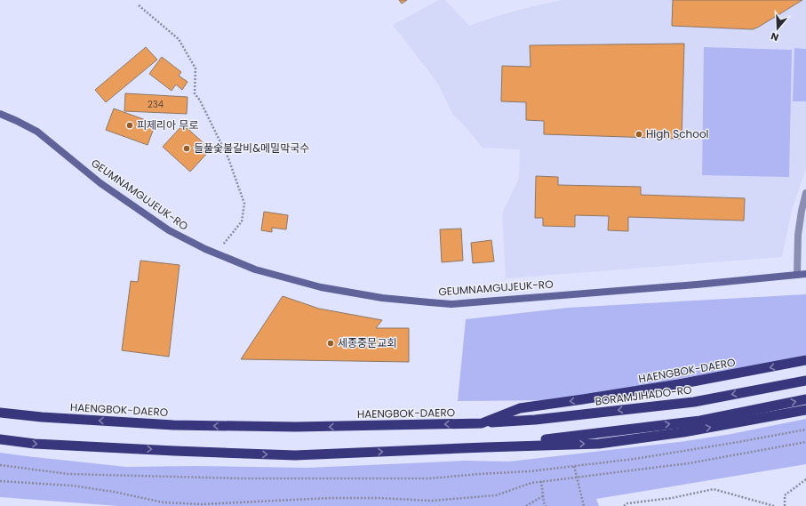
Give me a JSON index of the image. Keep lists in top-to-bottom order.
{
  "streets": {
    "highway": ["HAENGBOK-DAERO", "BORAMJIHADO-RO"],
    "main road": ["GEUMNAMGUJEUK-RO"]
  },
  "crossings": [
    ["HAENGBOK-DAERO", "BORAMJIHADO-RO"]
  ],
  "places": [
    "피제리아 무로",
    "High School",
    "들풀숯불갈비&메밀막국수",
    "세종중문교회"
  ],
  "house_numbers": ["234"],
  "north": "bottom"
}
